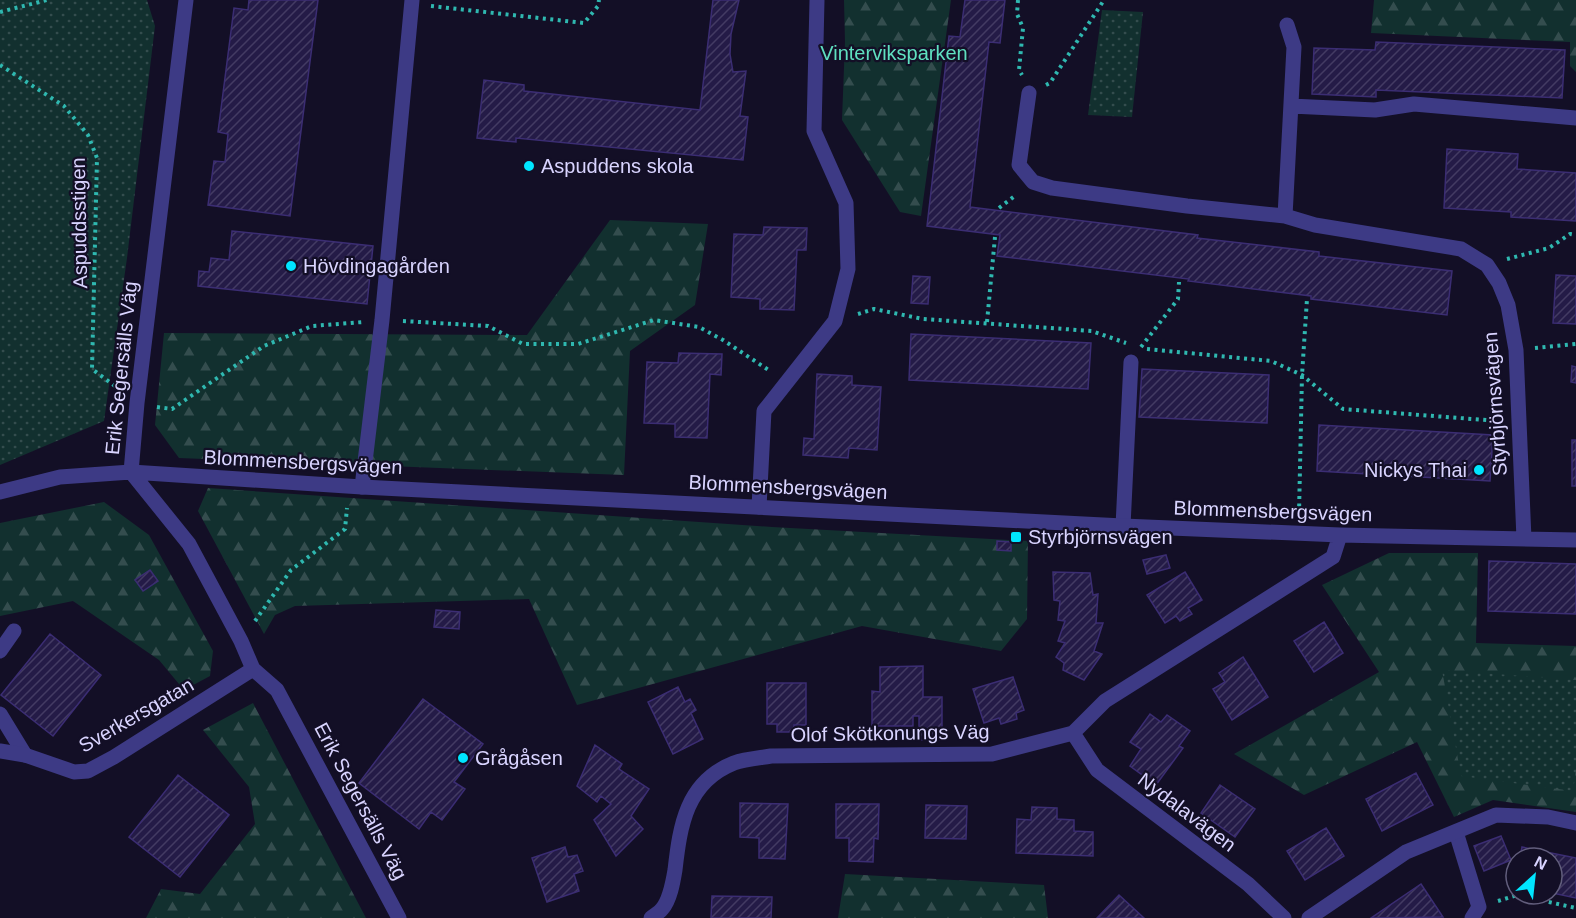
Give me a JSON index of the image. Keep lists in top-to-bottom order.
{
  "streets": {
    "street": [
      "Erik Segersälls Väg",
      "Styrbjörnsvägen",
      "Blommensbergsvägen",
      "Sverkersgatan",
      "Olof Skötkonungs Väg",
      "Nydalavägen"
    ],
    "path": ["Aspuddsstigen"]
  },
  "crossings": [
    ["Aspuddsstigen", "Erik Segersälls Väg"],
    ["Erik Segersälls Väg", "Blommensbergsvägen"],
    ["Erik Segersälls Väg", "Sverkersgatan"],
    ["Styrbjörnsvägen", "Blommensbergsvägen"],
    ["Olof Skötkonungs Väg", "Nydalavägen"]
  ],
  "parks": ["Vinterviksparken"],
  "places": {
    "other": [
      "Aspuddens skola",
      "Hövdingagården",
      "Nickys Thai",
      "Grågåsen"
    ],
    "transit": ["Styrbjörnsvägen"]
  },
  "north": "top right"
}
